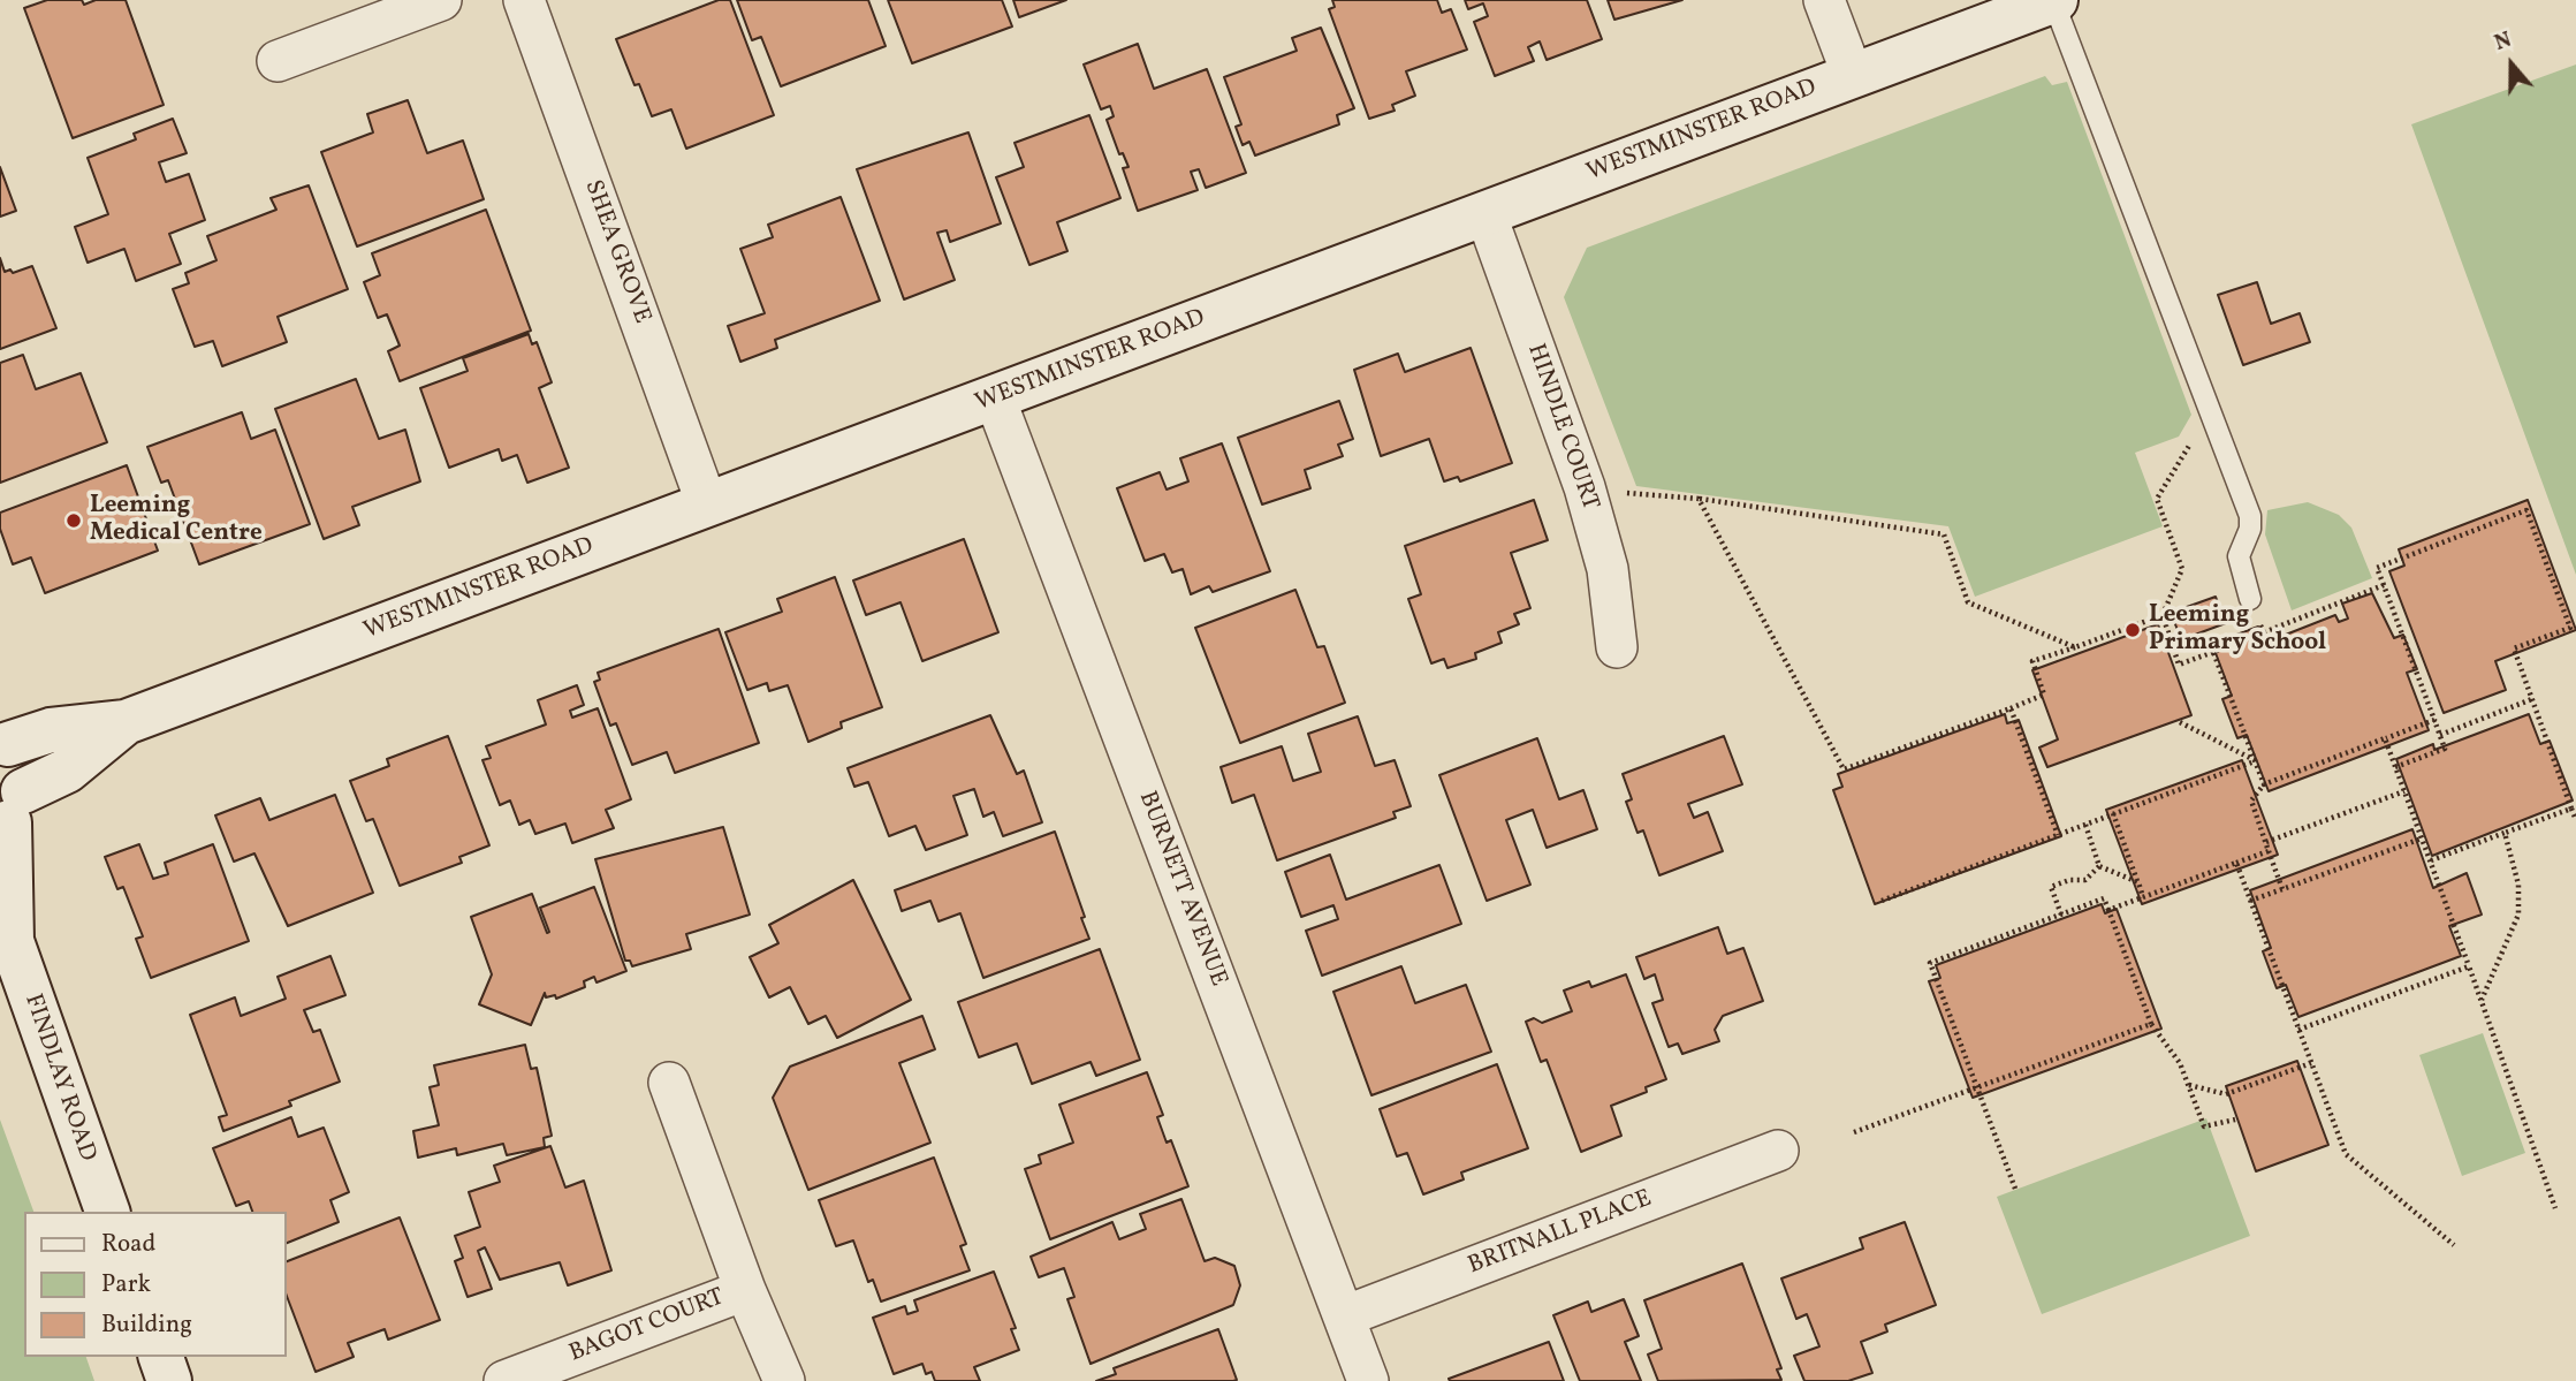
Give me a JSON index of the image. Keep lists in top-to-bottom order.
{
  "streets": {
    "main road": ["WESTMINSTER ROAD", "FINDLAY ROAD"],
    "street": [
      "SHEA GROVE",
      "HINDLE COURT",
      "BURNETT AVENUE",
      "BRITNALL PLACE",
      "BAGOT COURT"
    ]
  },
  "crossings": [
    ["WESTMINSTER ROAD", "SHEA GROVE"],
    ["WESTMINSTER ROAD", "HINDLE COURT"],
    ["WESTMINSTER ROAD", "BURNETT AVENUE"],
    ["WESTMINSTER ROAD", "FINDLAY ROAD"],
    ["BURNETT AVENUE", "BRITNALL PLACE"]
  ],
  "places": ["Leeming Medical Centre", "Leeming Primary School"],
  "legend": ["Road", "Park", "Building"],
  "north": "top"
}
